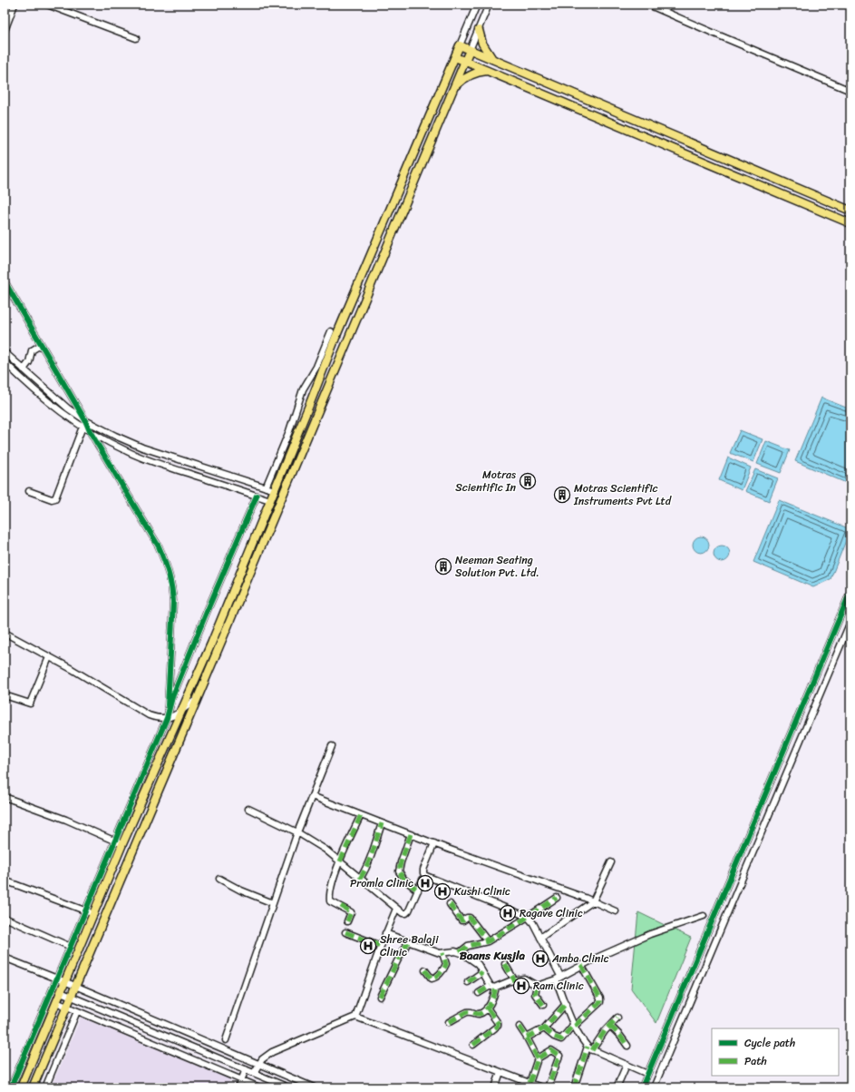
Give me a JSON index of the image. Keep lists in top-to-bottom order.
{
  "districts": ["Baans Kusjla"],
  "places": {
    "building": ["Motras Scientific In", "Motras Scientific Instruments Pvt Ltd", "Neeman Seating Solution Pvt. Ltd."],
    "hospital": [
      "Promla Clinic",
      "Kushi Clinic",
      "Ragave Clinic",
      "Shree Balaji Clinic",
      "Amba Clinic",
      "Ram Clinic"
    ]
  },
  "legend": ["Cycle path", "Path"]
}
